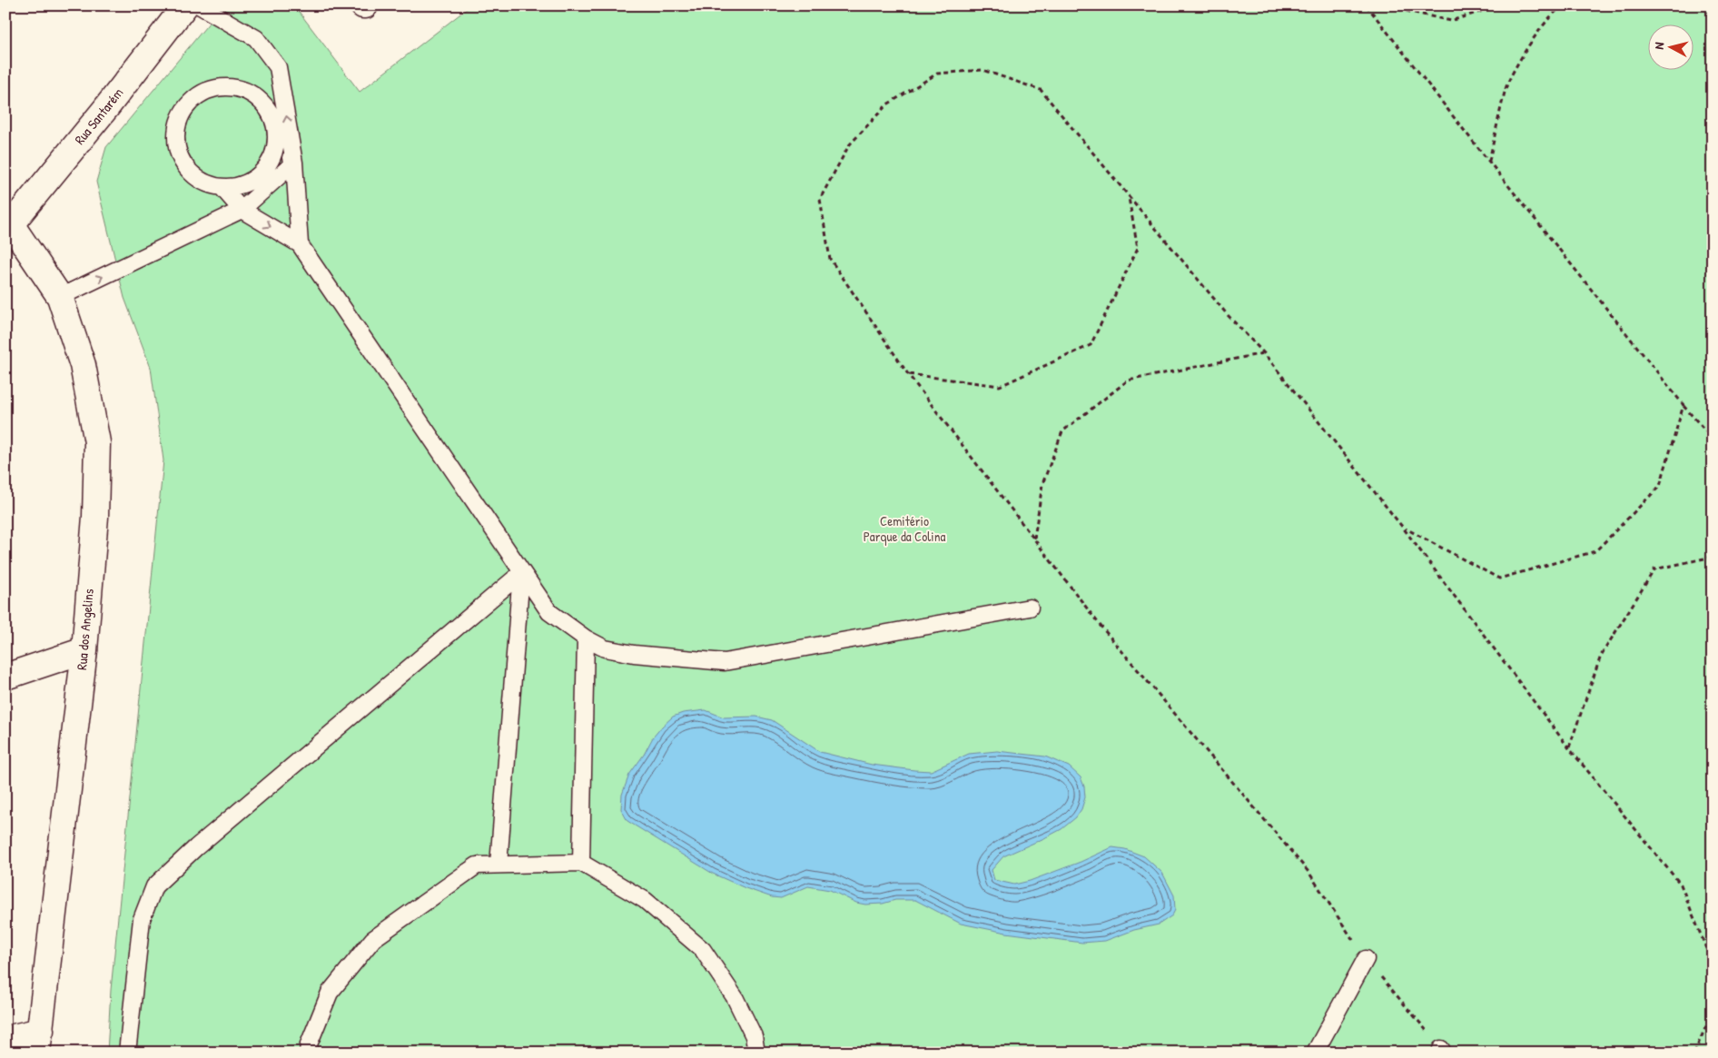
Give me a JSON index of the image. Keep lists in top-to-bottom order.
{
  "streets": {
    "street": ["Rua Santarém", "Rua dos Angelins"]
  },
  "crossings": [
    ["Rua Santarém", "Rua dos Angelins"]
  ],
  "parks": ["Cemitério Parque da Colina"],
  "north": "left"
}
